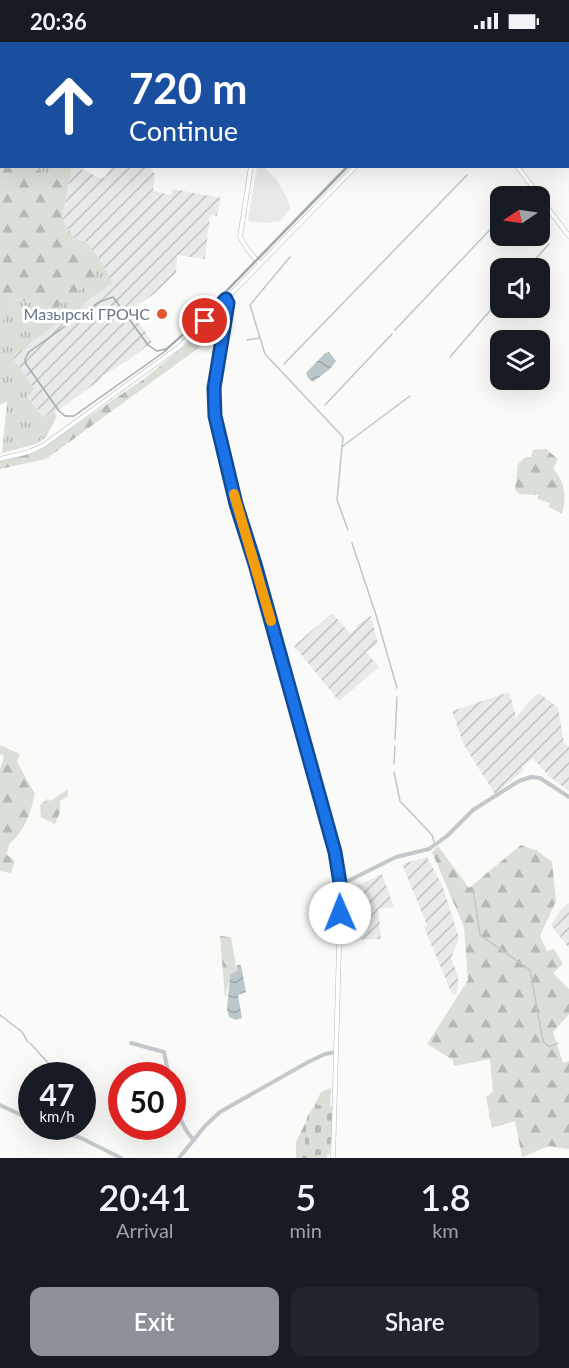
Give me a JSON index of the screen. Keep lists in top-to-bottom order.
{
  "places": ["Мазырскі ГРОЧС"],
  "north": "left",
  "page": {
    "status": "20:36",
    "turn": ["720 m", "Continue"],
    "speed": "47 km/h",
    "limit": "50",
    "eta": [
      "20:41",
      "Arrival",
      "5",
      "min",
      "1.8",
      "km"
    ],
    "buttons": ["Exit", "Share"]
  }
}
